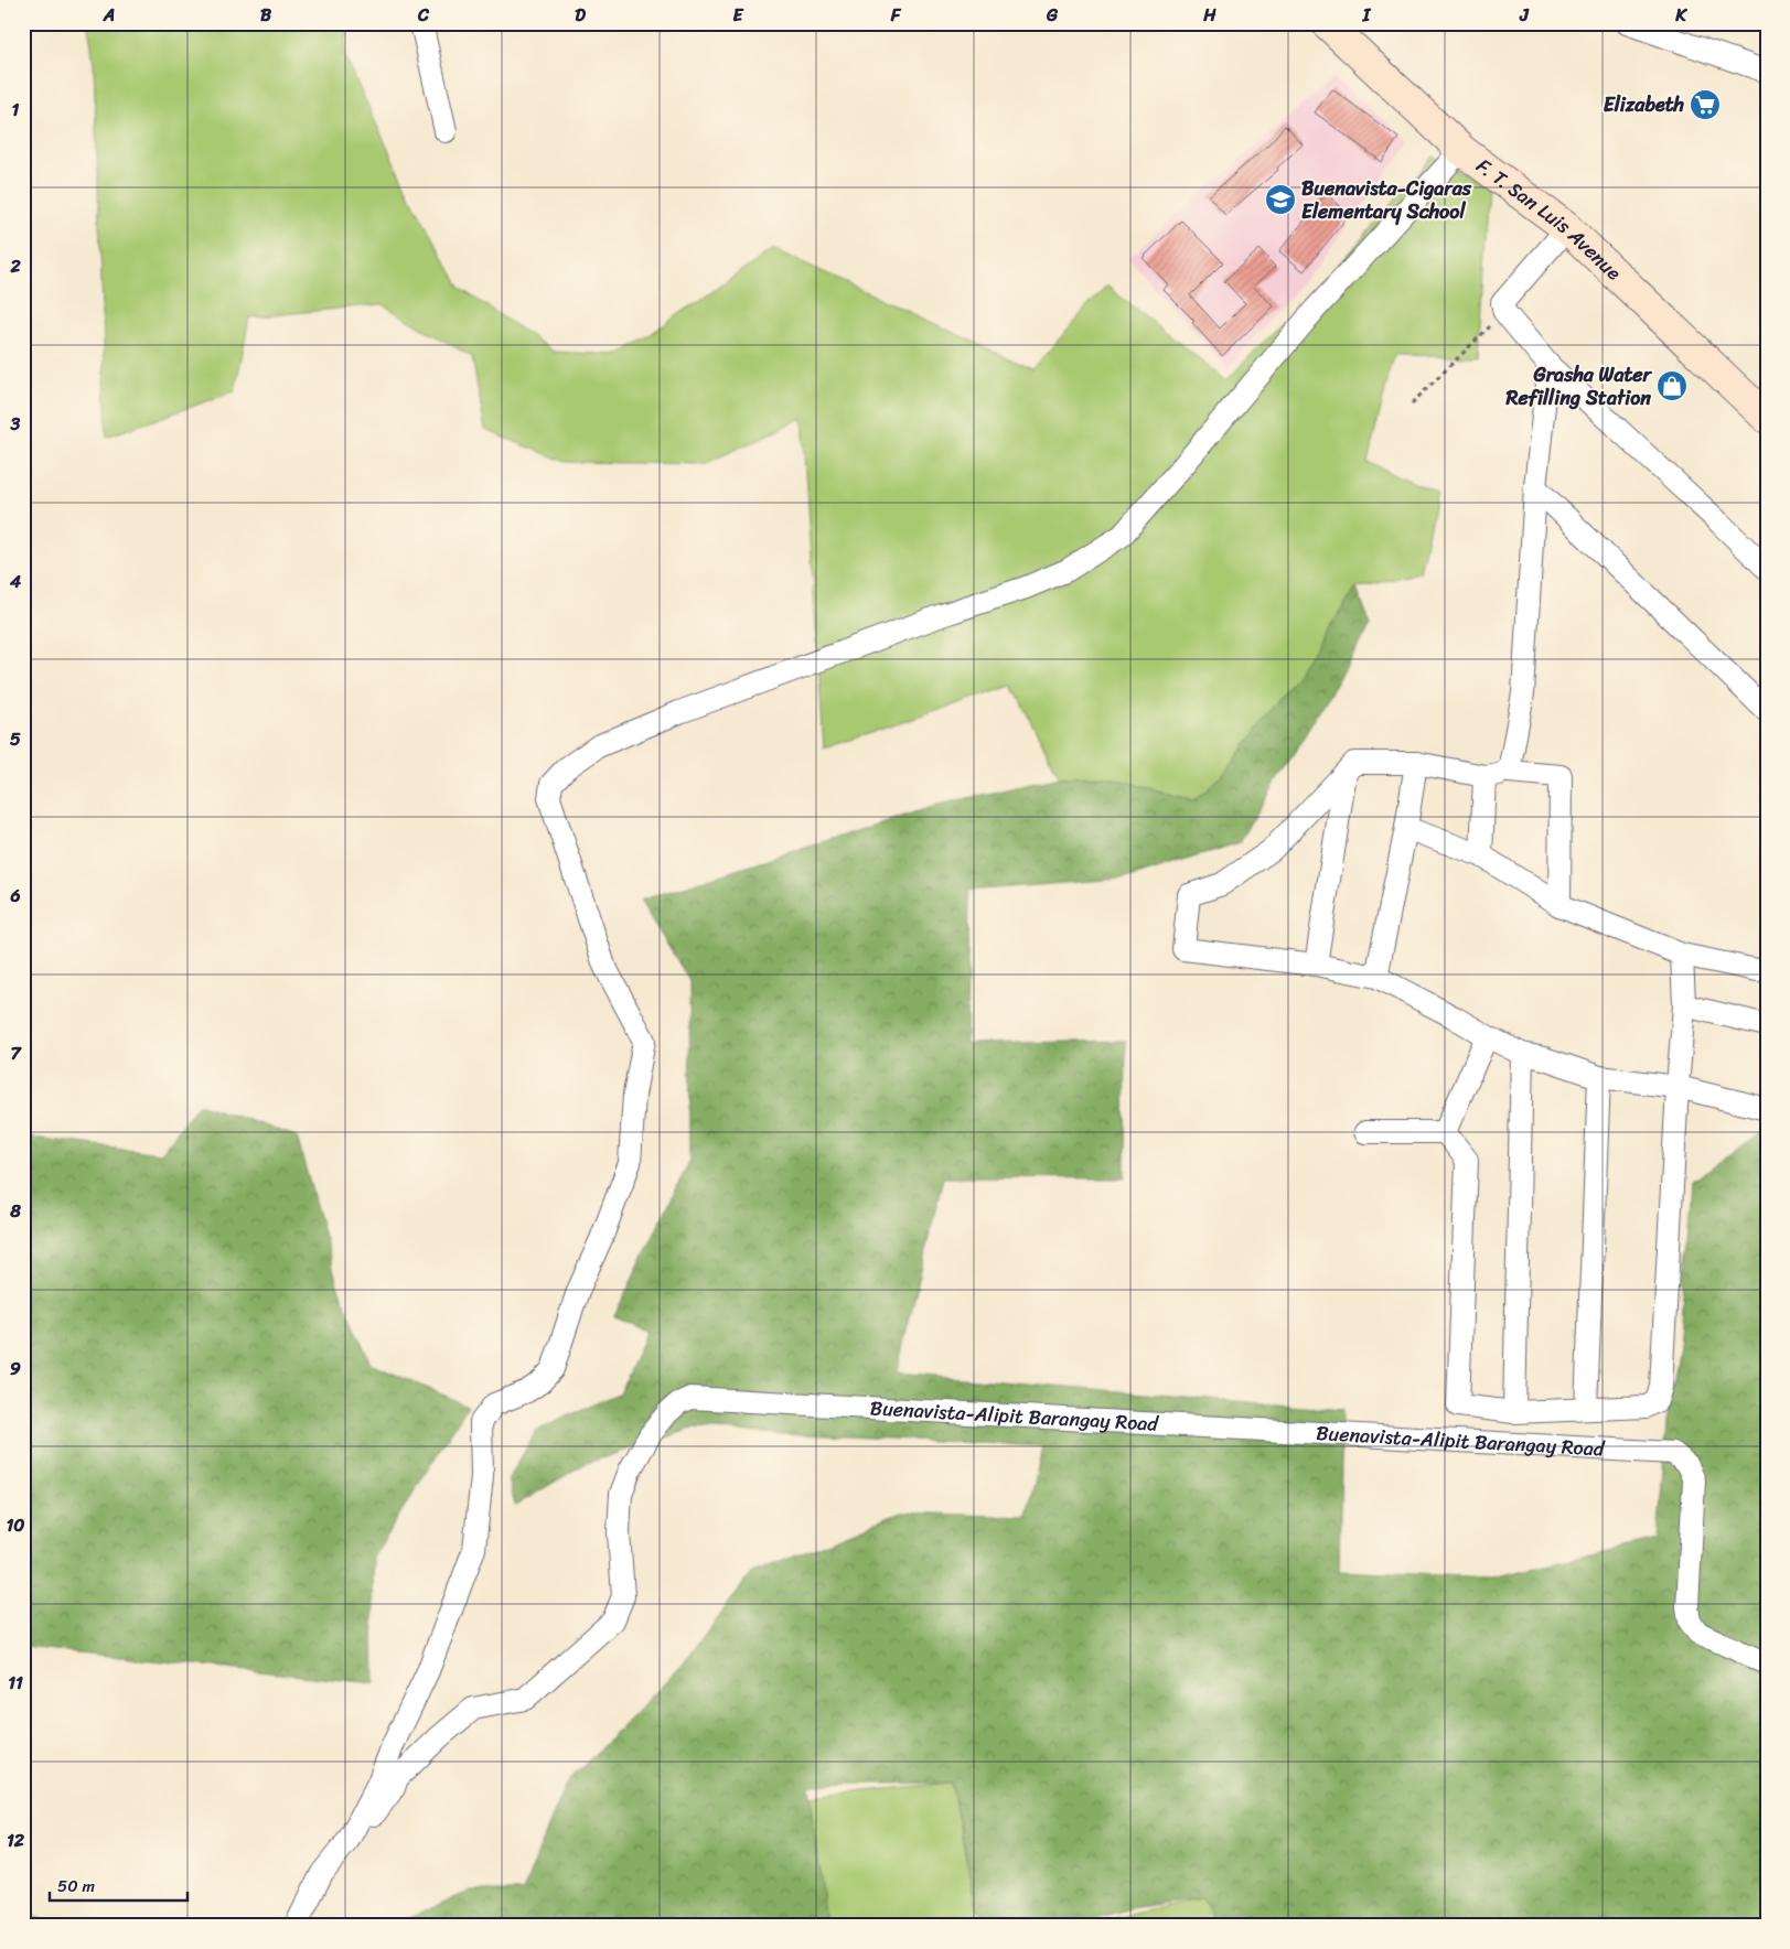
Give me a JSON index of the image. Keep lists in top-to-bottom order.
{
  "streets": {
    "main road": ["F. T. San Luis Avenue"],
    "street": ["Buenavista-Alipit Barangay Road"]
  },
  "places": {
    "supermarket": ["Elizabeth"],
    "school or university": ["Buenavista-Cigaras Elementary School"],
    "shop": ["Grasha Water Refilling Station"]
  },
  "scale_bar": "50 m",
  "grid": {
    "columns": [
      "A",
      "B",
      "C",
      "D",
      "E",
      "F",
      "G",
      "H",
      "I",
      "J",
      "K"
    ],
    "rows": [
      "1",
      "2",
      "3",
      "4",
      "5",
      "6",
      "7",
      "8",
      "9",
      "10",
      "11",
      "12"
    ]
  }
}
